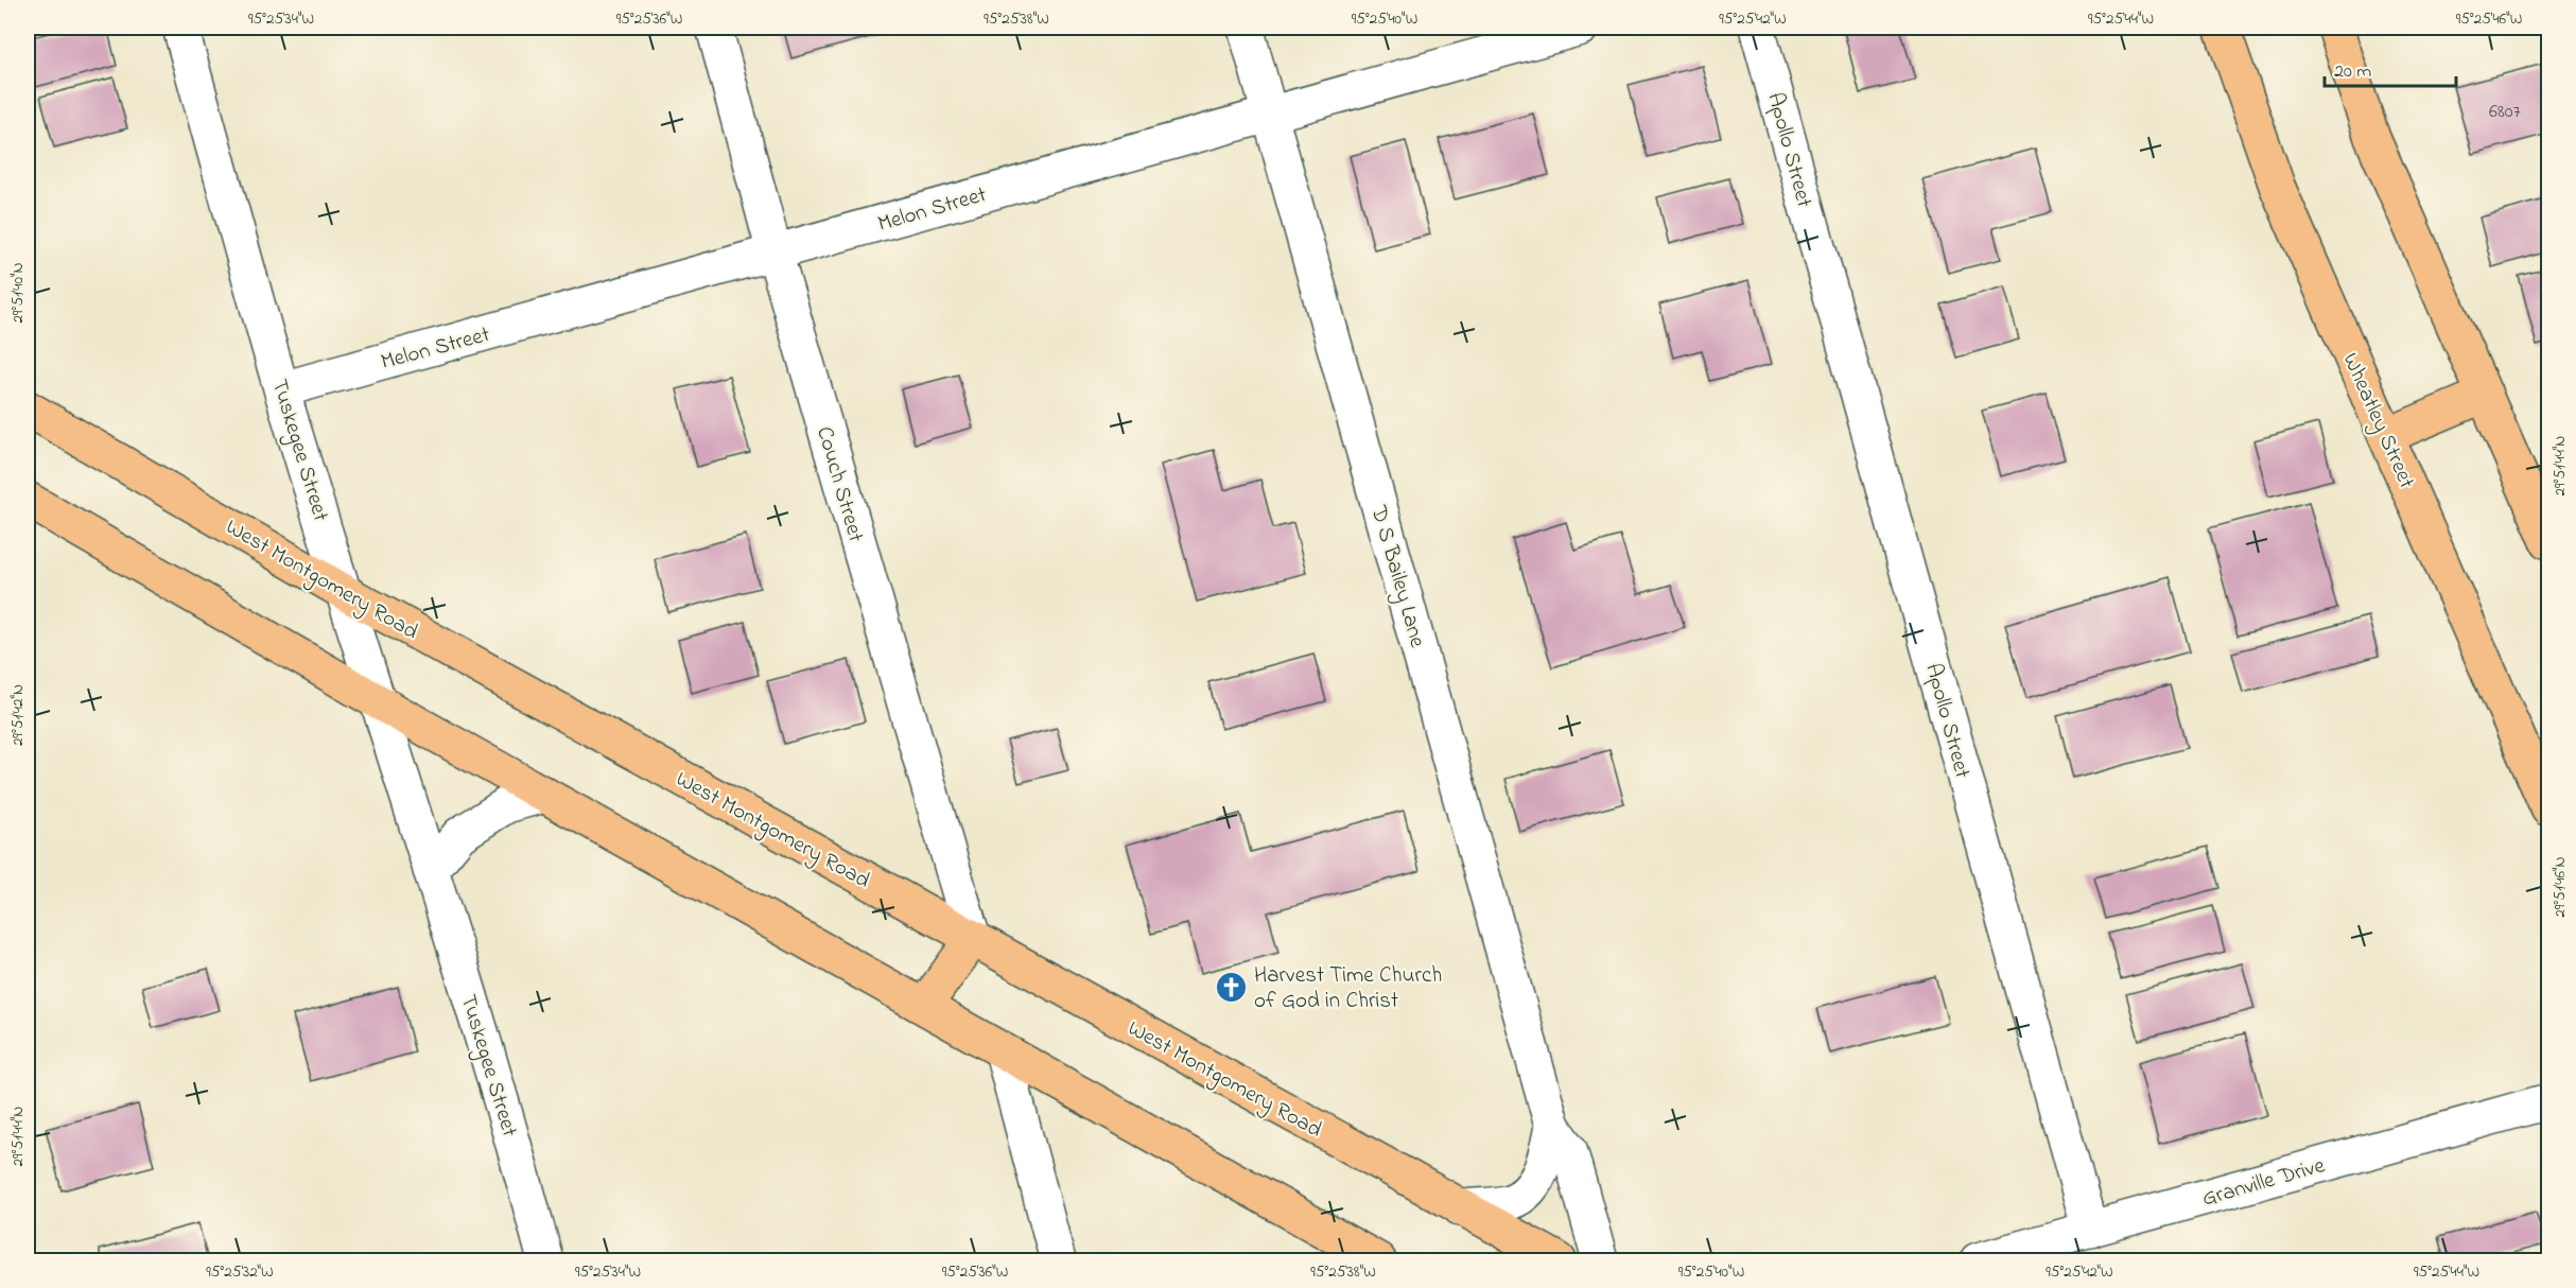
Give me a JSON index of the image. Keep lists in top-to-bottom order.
{
  "streets": {
    "main road": ["Wheatley Street", "West Montgomery Road"],
    "street": [
      "Apollo Street",
      "Melon Street",
      "Tuskegee Street",
      "Couch Street",
      "D S Bailey Lane",
      "Granville Drive"
    ]
  },
  "crossings": [
    ["Apollo Street", "Granville Drive"],
    ["Melon Street", "Tuskegee Street"],
    ["Melon Street", "Couch Street"],
    ["Melon Street", "D S Bailey Lane"],
    ["Tuskegee Street", "West Montgomery Road"],
    ["Couch Street", "West Montgomery Road"],
    ["D S Bailey Lane", "West Montgomery Road"]
  ],
  "places": {
    "church": ["Harvest Time Church of God in Christ"]
  },
  "house_numbers": ["6807"],
  "scale_bar": "20 m",
  "coordinates": [
    "95°25'34\"W",
    "95°25'36\"W",
    "95°25'38\"W",
    "95°25'40\"W",
    "95°25'42\"W",
    "95°25'44\"W",
    "95°25'46\"W",
    "29°51'40\"N",
    "29°51'44\"N",
    "29°51'42\"N",
    "29°51'46\"N",
    "95°25'32\"W"
  ]
}
